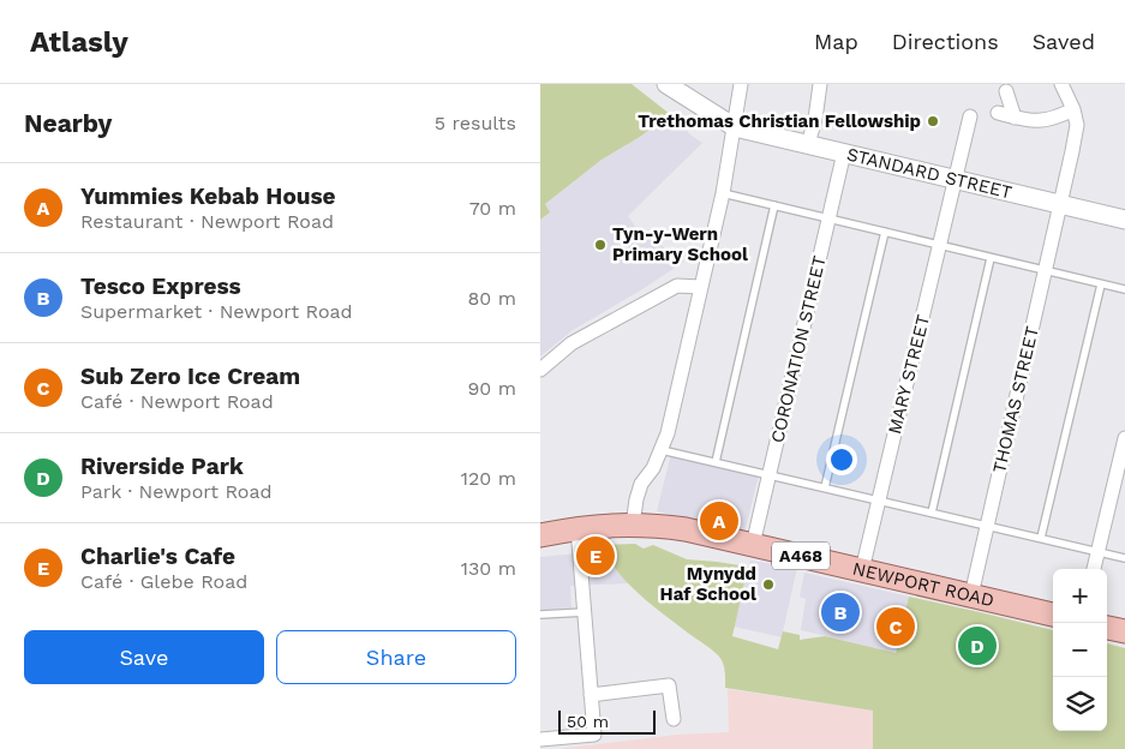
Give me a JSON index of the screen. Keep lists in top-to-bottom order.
{
  "streets": {
    "main road": ["A468", "NEWPORT ROAD"],
    "street": [
      "STANDARD STREET",
      "CORONATION STREET",
      "MARY STREET",
      "THOMAS STREET"
    ]
  },
  "crossings": [
    ["STANDARD STREET", "CORONATION STREET"],
    ["STANDARD STREET", "MARY STREET"],
    ["STANDARD STREET", "THOMAS STREET"],
    ["CORONATION STREET", "NEWPORT ROAD"],
    ["MARY STREET", "NEWPORT ROAD"],
    ["THOMAS STREET", "NEWPORT ROAD"]
  ],
  "places": ["Trethomas Christian Fellowship", "Tyn-y-Wern Primary School", "Mynydd Haf School"],
  "scale_bar": "50 m",
  "page": {
    "header": "Atlasly",
    "nav": ["Map", "Directions", "Saved"],
    "heading": ["Nearby", "5 results"],
    "list": [
      {
        "mark": "A",
        "name": "Yummies Kebab House",
        "note": "Restaurant · Newport Road",
        "value": "70 m"
      },
      {
        "mark": "B",
        "name": "Tesco Express",
        "note": "Supermarket · Newport Road",
        "value": "80 m"
      },
      {
        "mark": "C",
        "name": "Sub Zero Ice Cream",
        "note": "Café · Newport Road",
        "value": "90 m"
      },
      {
        "mark": "D",
        "name": "Riverside Park",
        "note": "Park · Newport Road",
        "value": "120 m"
      },
      {
        "mark": "E",
        "name": "Charlie's Cafe",
        "note": "Café · Glebe Road",
        "value": "130 m"
      }
    ],
    "pins": [
      "A",
      "E",
      "B",
      "C",
      "D"
    ],
    "map_buttons": ["+", "−"],
    "buttons": ["Save", "Share"],
    "scale": "50 m"
  }
}
